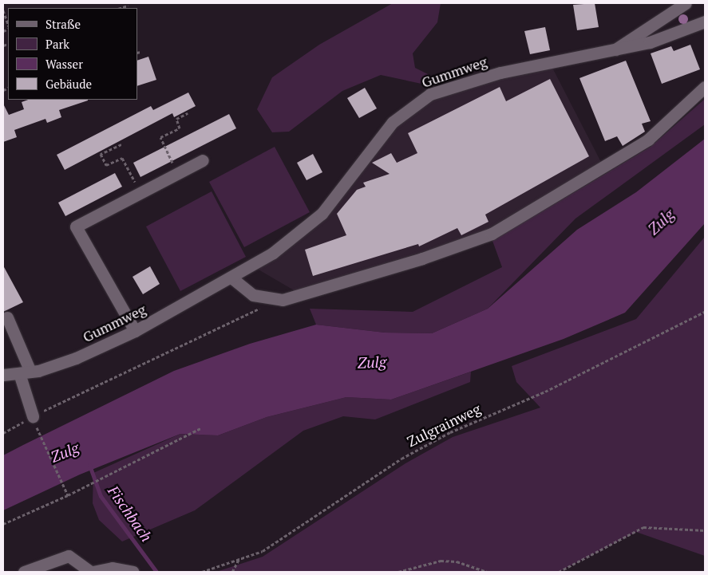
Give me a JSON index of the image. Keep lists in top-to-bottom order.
{
  "streets": {
    "street": ["Gummweg"],
    "path": ["Zulgrainweg"]
  },
  "water": ["Zulg", "Fischbach"],
  "legend": [
    "Straße",
    "Park",
    "Wasser",
    "Gebäude"
  ]
}
